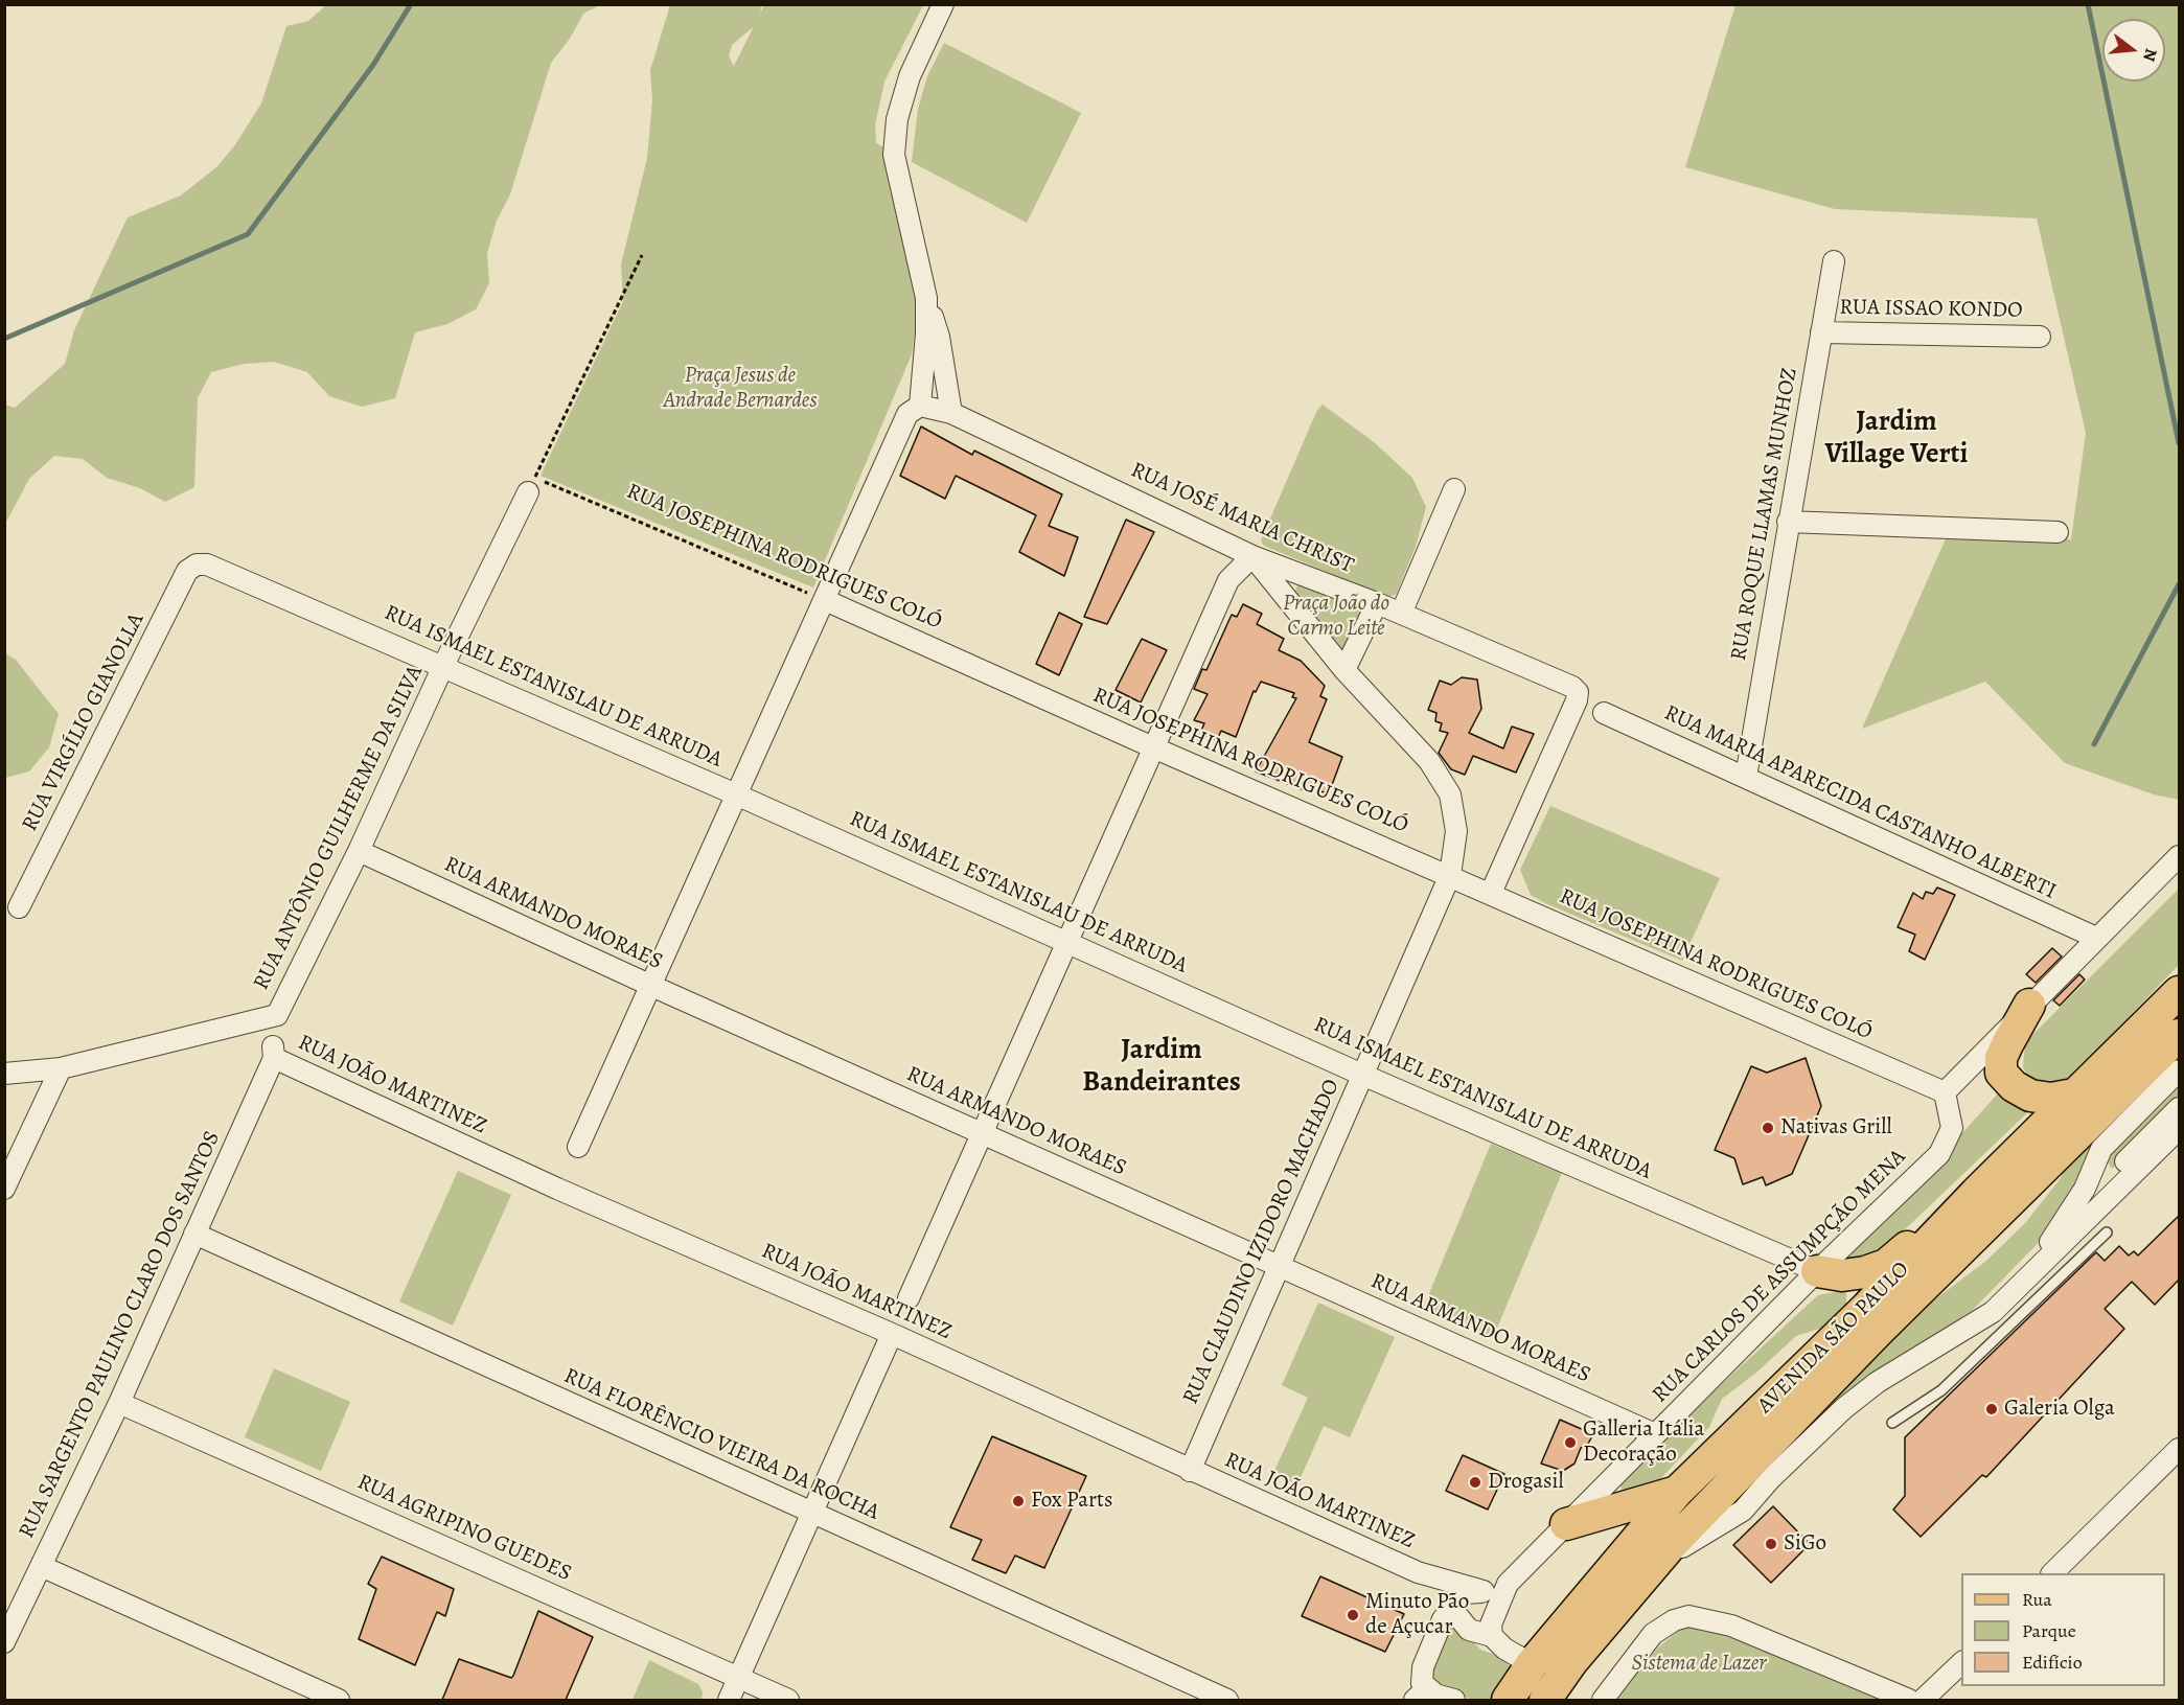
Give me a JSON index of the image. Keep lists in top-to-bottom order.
{
  "streets": {
    "main road": ["AVENIDA SÃO PAULO"],
    "street": [
      "RUA ISSAO KONDO",
      "RUA ROQUE LLAMAS MUNHOZ",
      "RUA JOSÉ MARIA CHRIST",
      "RUA JOSEPHINA RODRIGUES COLÓ",
      "RUA ISMAEL ESTANISLAU DE ARRUDA",
      "RUA VIRGÍLIO GIANOLLA",
      "RUA MARIA APARECIDA CASTANHO ALBERTI",
      "RUA ANTÔNIO GUILHERME DA SILVA",
      "RUA ARMANDO MORAES",
      "RUA JOÃO MARTINEZ",
      "RUA CLAUDINO IZIDORO MACHADO",
      "RUA CARLOS DE ASSUMPÇÃO MENA",
      "RUA SARGENTO PAULINO CLARO DOS SANTOS",
      "RUA FLORÊNCIO VIEIRA DA ROCHA",
      "RUA AGRIPINO GUEDES"
    ]
  },
  "crossings": [
    ["RUA ISSAO KONDO", "RUA ROQUE LLAMAS MUNHOZ"],
    ["RUA ROQUE LLAMAS MUNHOZ", "RUA MARIA APARECIDA CASTANHO ALBERTI"],
    ["RUA JOSÉ MARIA CHRIST", "RUA JOSEPHINA RODRIGUES COLÓ"],
    ["RUA JOSÉ MARIA CHRIST", "RUA CLAUDINO IZIDORO MACHADO"],
    ["RUA JOSEPHINA RODRIGUES COLÓ", "RUA ANTÔNIO GUILHERME DA SILVA"],
    ["RUA JOSEPHINA RODRIGUES COLÓ", "RUA CLAUDINO IZIDORO MACHADO"],
    ["RUA JOSEPHINA RODRIGUES COLÓ", "RUA CARLOS DE ASSUMPÇÃO MENA"],
    ["RUA ISMAEL ESTANISLAU DE ARRUDA", "RUA VIRGÍLIO GIANOLLA"],
    ["RUA ISMAEL ESTANISLAU DE ARRUDA", "RUA ANTÔNIO GUILHERME DA SILVA"],
    ["RUA ISMAEL ESTANISLAU DE ARRUDA", "RUA CLAUDINO IZIDORO MACHADO"],
    ["RUA ISMAEL ESTANISLAU DE ARRUDA", "RUA CARLOS DE ASSUMPÇÃO MENA"],
    ["RUA ANTÔNIO GUILHERME DA SILVA", "RUA ARMANDO MORAES"],
    ["RUA ARMANDO MORAES", "RUA CLAUDINO IZIDORO MACHADO"],
    ["RUA ARMANDO MORAES", "RUA CARLOS DE ASSUMPÇÃO MENA"],
    ["RUA JOÃO MARTINEZ", "RUA CLAUDINO IZIDORO MACHADO"],
    ["RUA JOÃO MARTINEZ", "RUA SARGENTO PAULINO CLARO DOS SANTOS"],
    ["RUA SARGENTO PAULINO CLARO DOS SANTOS", "RUA FLORÊNCIO VIEIRA DA ROCHA"],
    ["RUA SARGENTO PAULINO CLARO DOS SANTOS", "RUA AGRIPINO GUEDES"]
  ],
  "districts": ["Jardim Village Verti", "Jardim Bandeirantes"],
  "parks": ["Praça Jesus de Andrade Bernardes", "Praça João do Carmo Leite", "Sistema de Lazer"],
  "places": [
    "Nativas Grill",
    "Galeria Olga",
    "Galleria Itália Decoração",
    "Drogasil",
    "Fox Parts",
    "SiGo",
    "Minuto Pão de Açucar"
  ],
  "legend": ["Rua", "Parque", "Edifício"],
  "north": "right"
}
